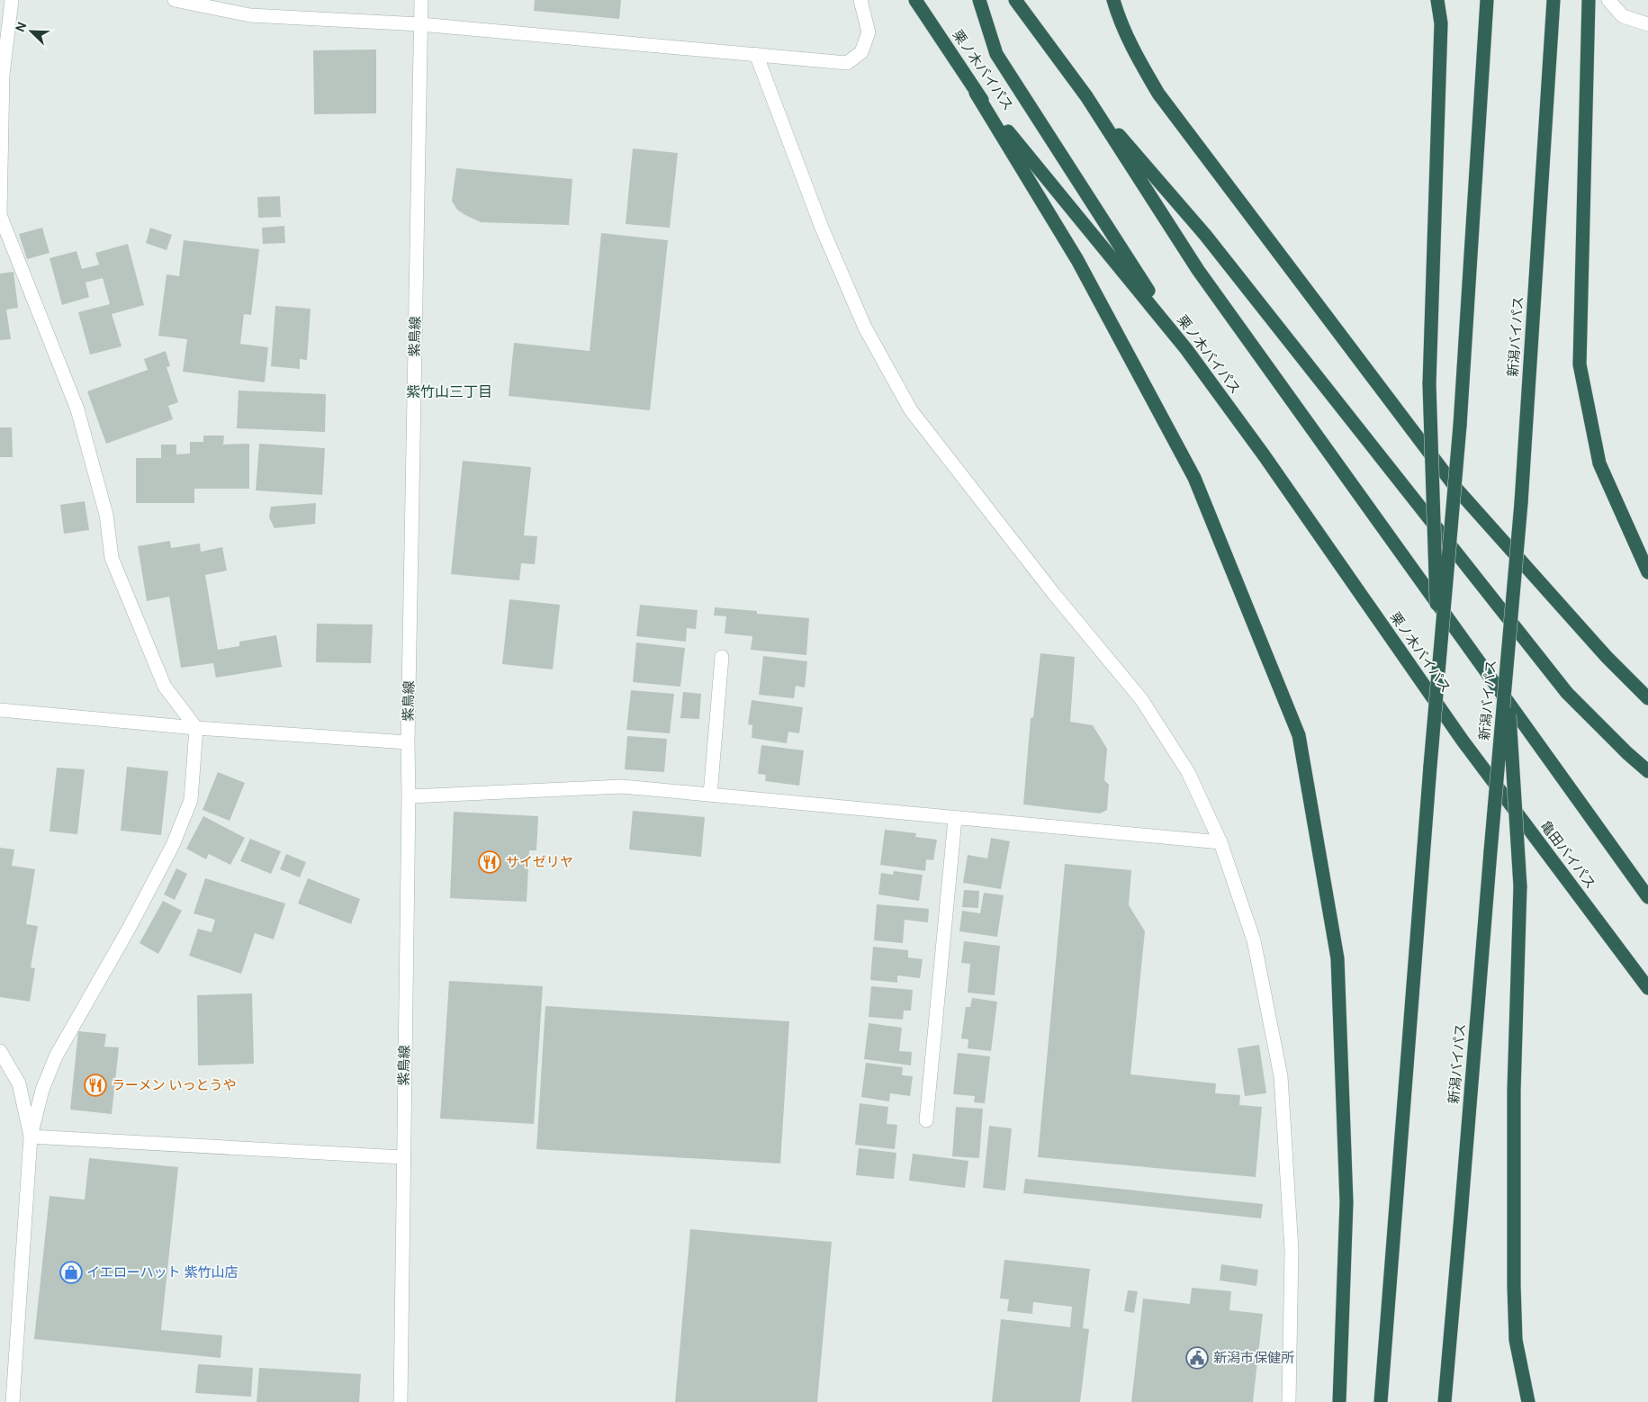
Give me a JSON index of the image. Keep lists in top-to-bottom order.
{
  "streets": {
    "highway": ["栗ノ木バイパス", "新潟バイパス", "亀田バイパス"],
    "street": ["紫鳥線"]
  },
  "crossings": [
    ["栗ノ木バイパス", "亀田バイパス"]
  ],
  "districts": ["紫竹山三丁目"],
  "places": {
    "restaurant": ["サイゼリヤ", "ラーメン いっとうや"],
    "shop": ["イエローハット 紫竹山店"],
    "public building": ["新潟市保健所"]
  },
  "north": "top left"
}
